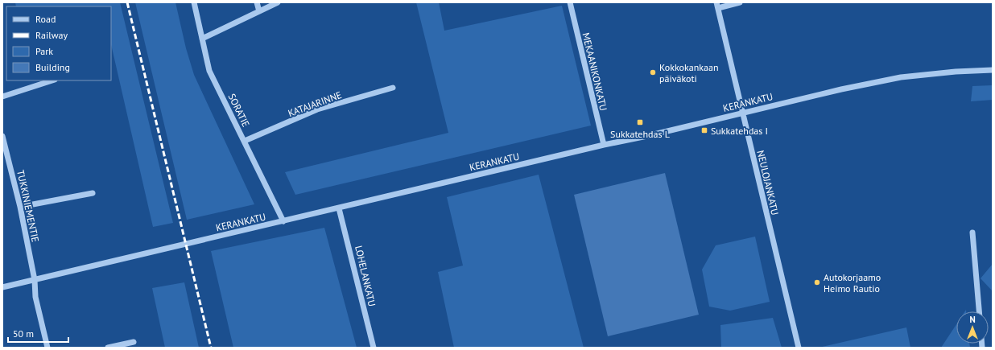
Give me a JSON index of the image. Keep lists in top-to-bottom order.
{
  "streets": {
    "street": [
      "MEKAANIKONKATU",
      "KERANKATU",
      "KATAJARINNE",
      "SORATIE",
      "NEULOJANKATU",
      "TUKKINIEMENTIE",
      "LOHELANKATU"
    ]
  },
  "crossings": [
    ["MEKAANIKONKATU", "KERANKATU"],
    ["KERANKATU", "SORATIE"],
    ["KERANKATU", "NEULOJANKATU"],
    ["KERANKATU", "TUKKINIEMENTIE"],
    ["KERANKATU", "LOHELANKATU"],
    ["KATAJARINNE", "SORATIE"]
  ],
  "places": {
    "other": ["Kokkokankaan päiväkoti", "Autokorjaamo Heimo Rautio"],
    "transit": ["Sukkatehdas L", "Sukkatehdas I"]
  },
  "legend": [
    "Road",
    "Railway",
    "Park",
    "Building"
  ],
  "scale_bar": "50 m",
  "north": "top"
}
